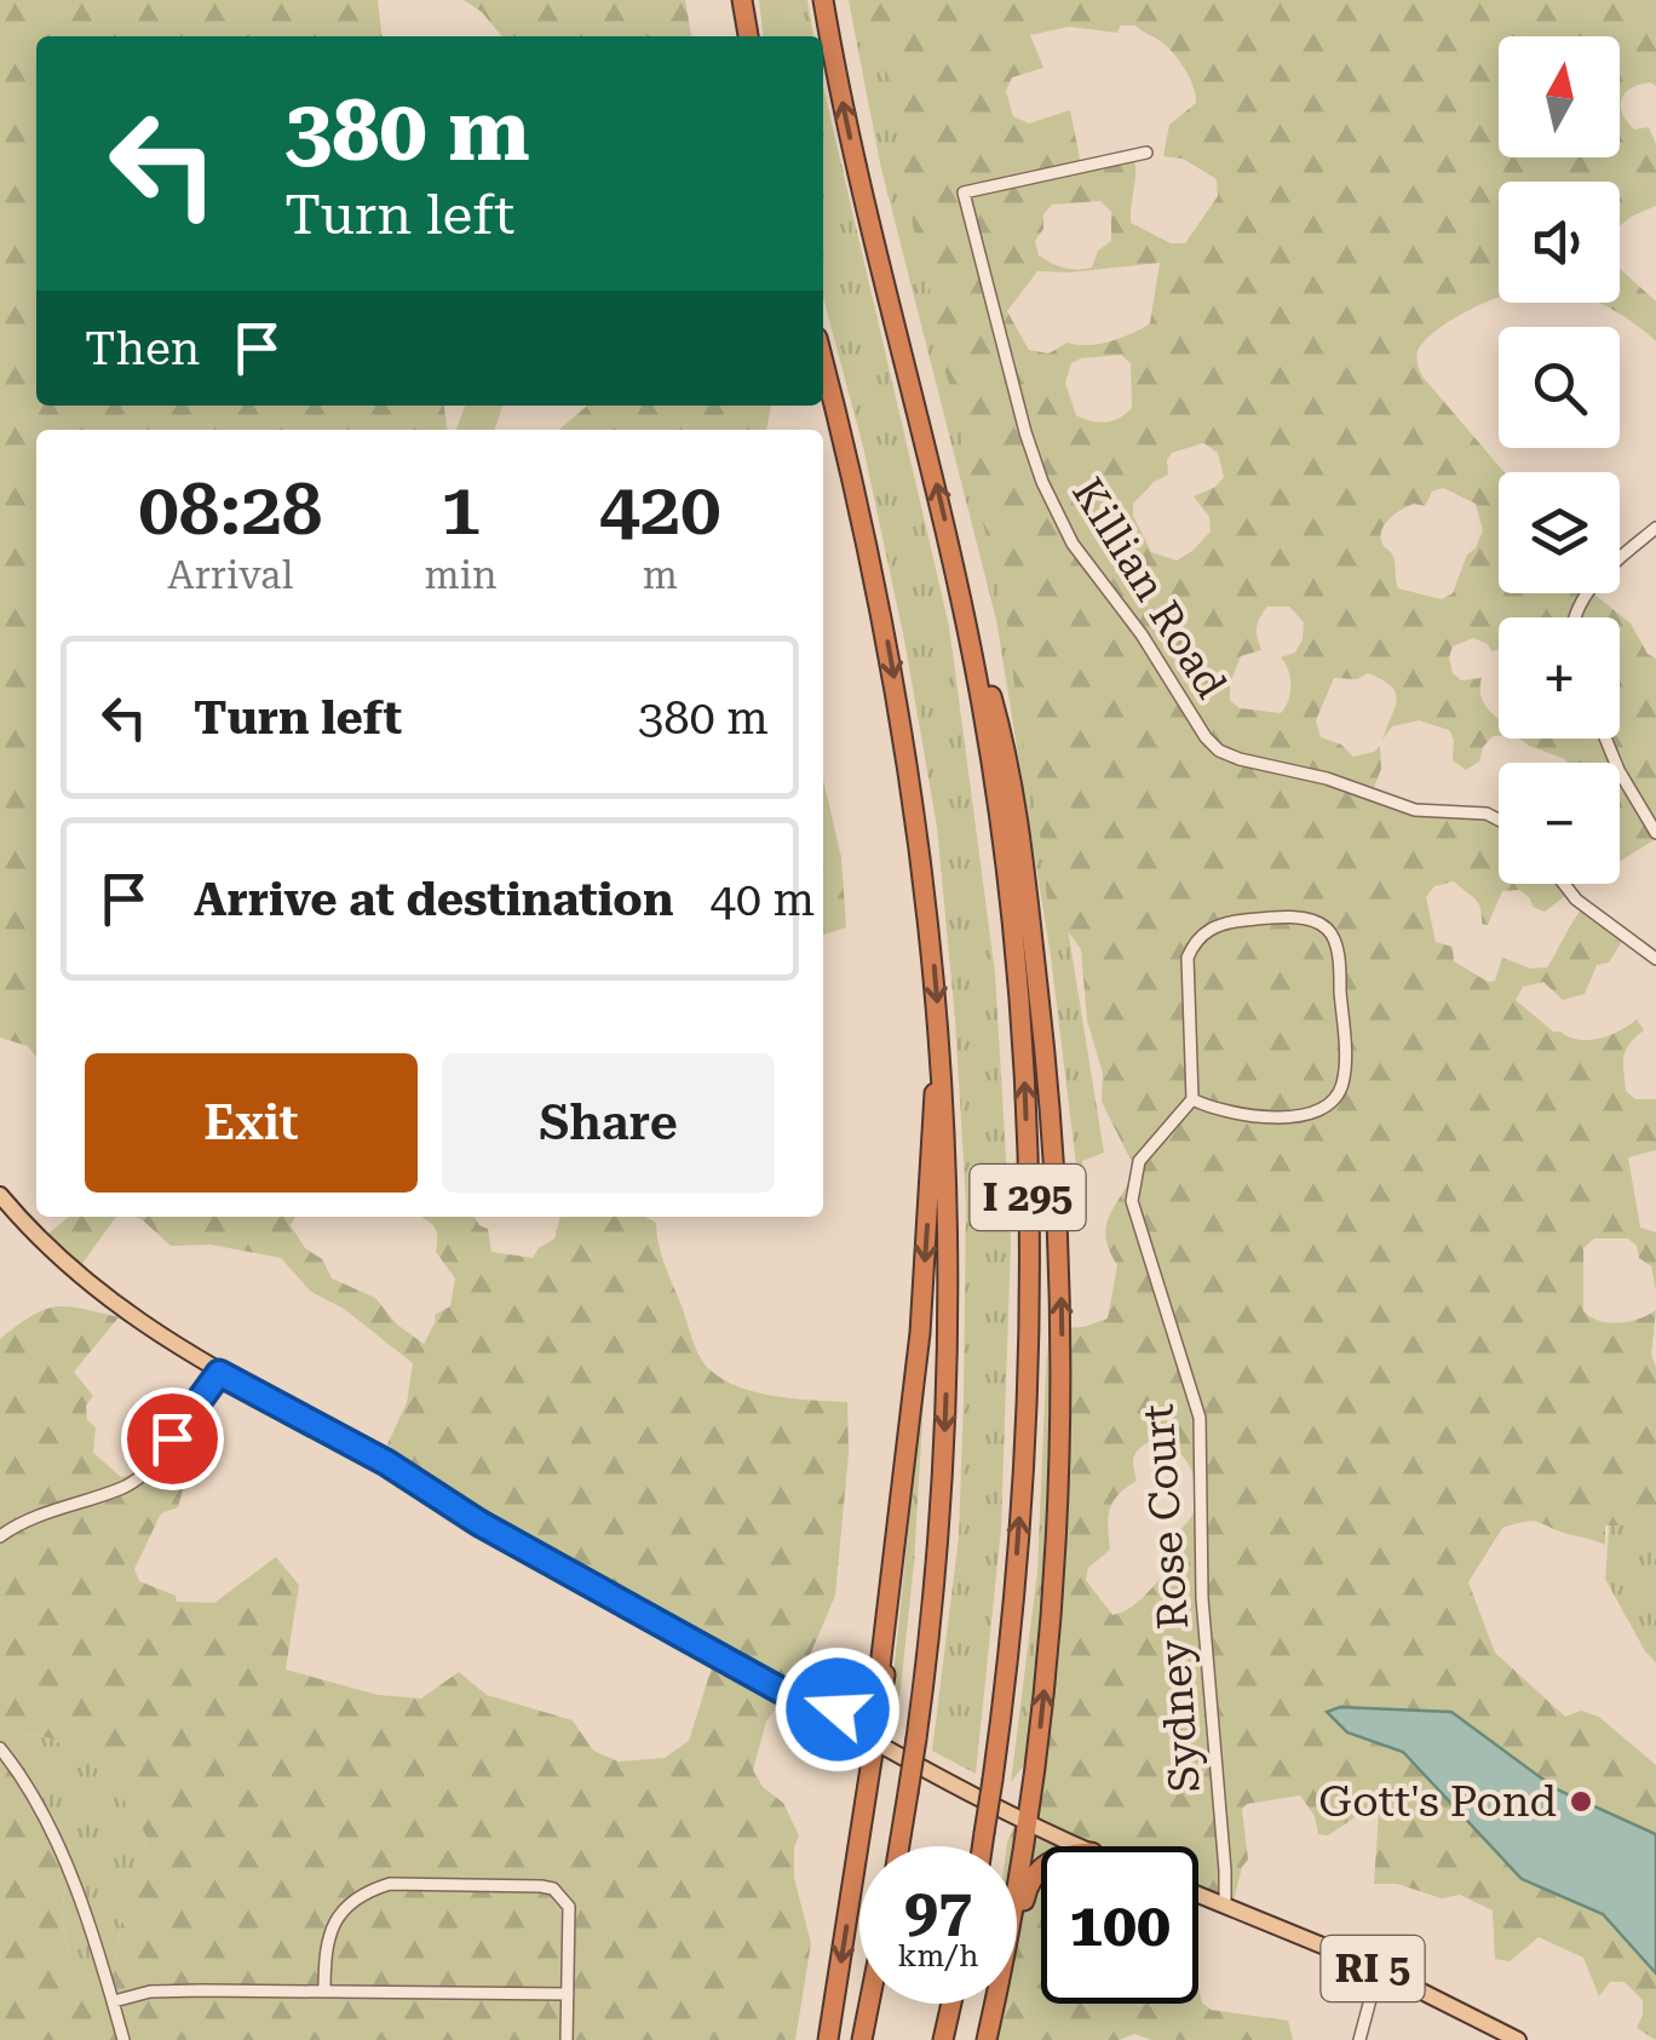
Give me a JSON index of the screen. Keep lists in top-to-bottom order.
{
  "streets": {
    "highway": ["I 295"],
    "main road": ["RI 5"],
    "street": ["Killian Road", "Sydney Rose Court"]
  },
  "crossings": [
    ["Sydney Rose Court", "RI 5"]
  ],
  "places": ["Gott's Pond"],
  "north": "top",
  "page": {
    "map_buttons": ["+", "−"],
    "turn": ["380 m", "Turn left"],
    "then": "Then",
    "eta": [
      "08:28",
      "Arrival",
      "1",
      "min",
      "420",
      "m"
    ],
    "list": [
      {
        "name": "Turn left",
        "value": "380 m"
      },
      {
        "name": "Arrive at destination",
        "value": "40 m"
      }
    ],
    "buttons": ["Exit", "Share"],
    "speed": "97 km/h",
    "limit": "100"
  }
}
